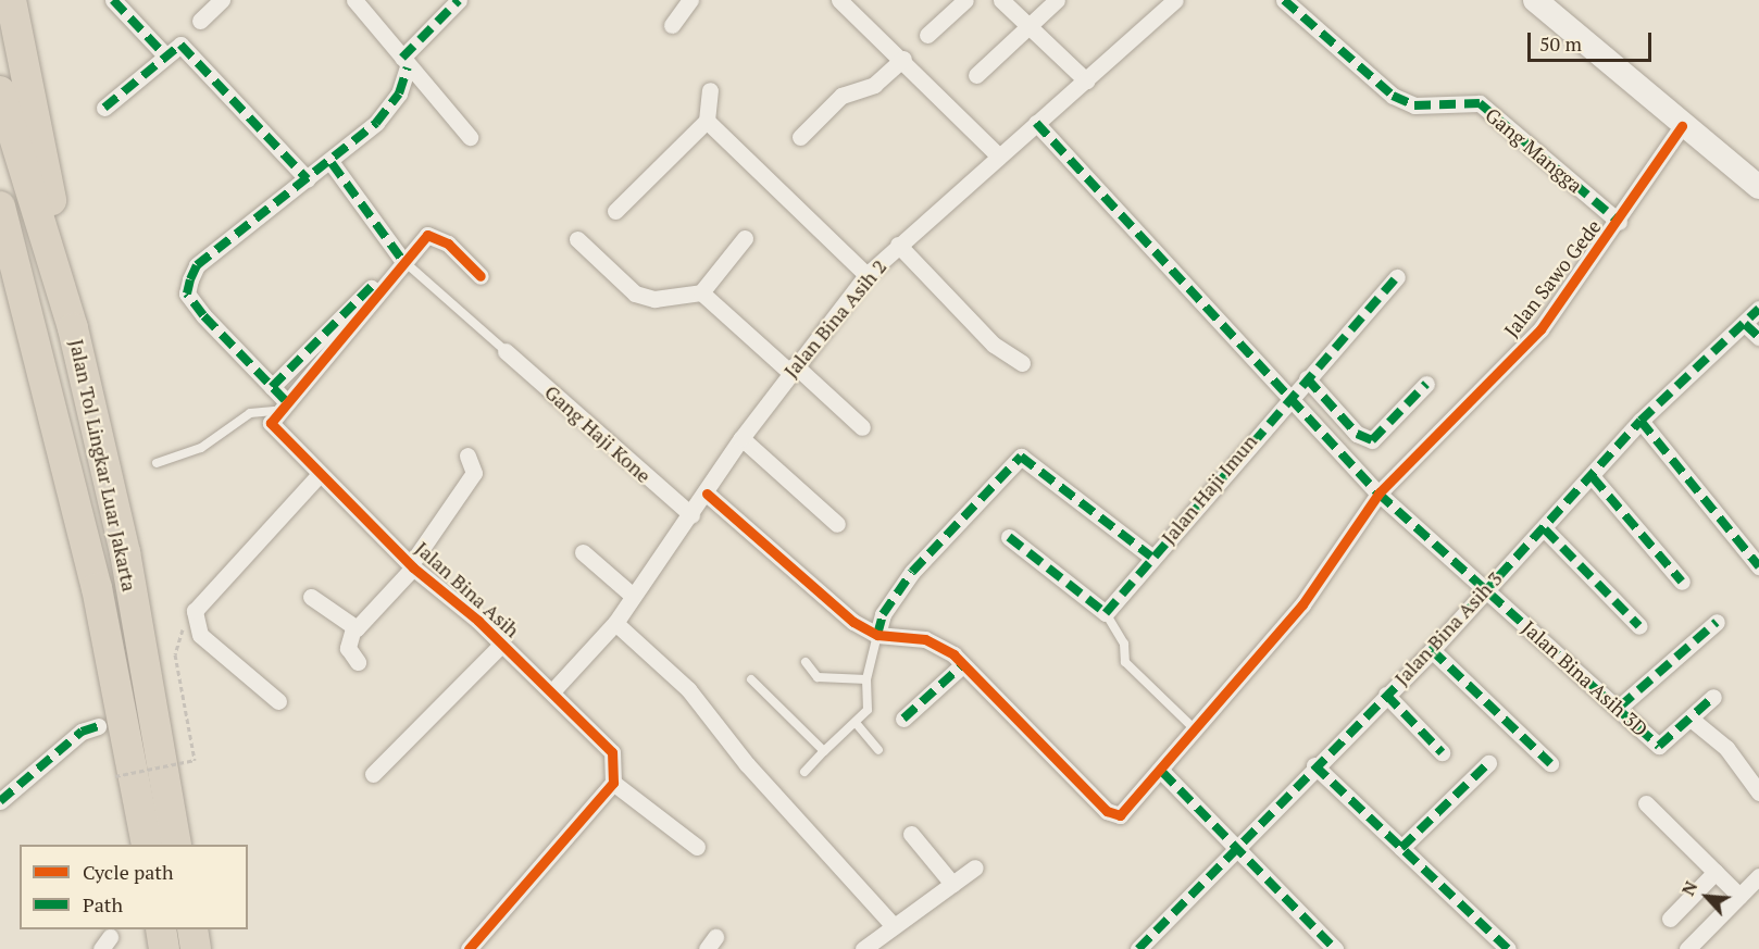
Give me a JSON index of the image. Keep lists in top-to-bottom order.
{
  "streets": {
    "highway": ["Jalan Tol Lingkar Luar Jakarta"],
    "street": [
      "Gang Mangga",
      "Jalan Sawo Gede",
      "Jalan Bina Asih 2",
      "Gang Haji Kone",
      "Jalan Haji Imun",
      "Jalan Bina Asih",
      "Jalan Bina Asih 3",
      "Jalan Bina Asih 3D"
    ]
  },
  "crossings": [
    ["Gang Mangga", "Jalan Sawo Gede"],
    ["Jalan Sawo Gede", "Jalan Bina Asih 3D"],
    ["Jalan Bina Asih 2", "Gang Haji Kone"],
    ["Jalan Bina Asih 2", "Jalan Bina Asih"],
    ["Jalan Bina Asih 2", "Jalan Bina Asih 3D"],
    ["Jalan Haji Imun", "Jalan Bina Asih 3D"],
    ["Jalan Bina Asih 3", "Jalan Bina Asih 3D"]
  ],
  "legend": ["Cycle path", "Path"],
  "scale_bar": "50 m",
  "north": "top left"
}
